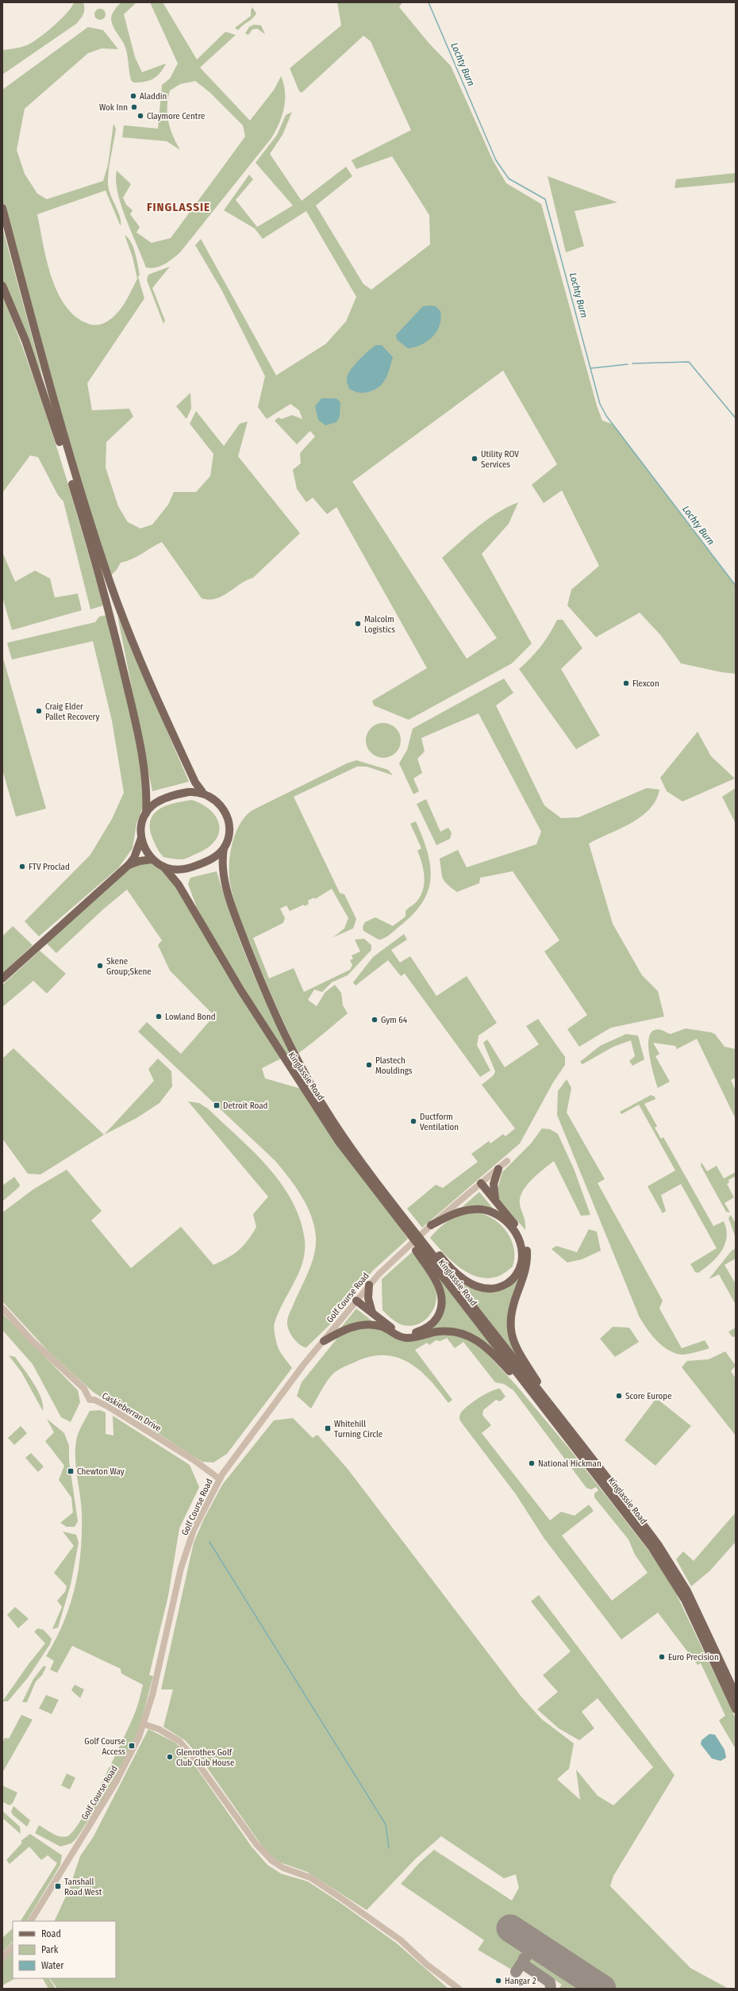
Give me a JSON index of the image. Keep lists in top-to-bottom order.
{
  "streets": {
    "main road": ["Kinglassie Road"],
    "street": ["Golf Course Road", "Caskieberran Drive"]
  },
  "crossings": [
    ["Golf Course Road", "Caskieberran Drive"]
  ],
  "districts": ["FINGLASSIE"],
  "water": ["Lochty Burn"],
  "places": {
    "other": [
      "Aladdin",
      "Wok Inn",
      "Claymore Centre",
      "Utility ROV Services",
      "Malcolm Logistics",
      "Flexcon",
      "Craig Elder Pallet Recovery",
      "FTV Proclad",
      "Skene Group;Skene",
      "Lowland Bond",
      "Gym 64",
      "Plastech Mouldings",
      "Ductform Ventilation",
      "Score Europe",
      "National Hickman",
      "Euro Precision",
      "Glenrothes Golf Club Club House",
      "Hangar 2"
    ],
    "transit": [
      "Detroit Road",
      "Whitehill Turning Circle",
      "Chewton Way",
      "Golf Course Access",
      "Tanshall Road West"
    ]
  },
  "legend": ["Road", "Park", "Water"]
}
